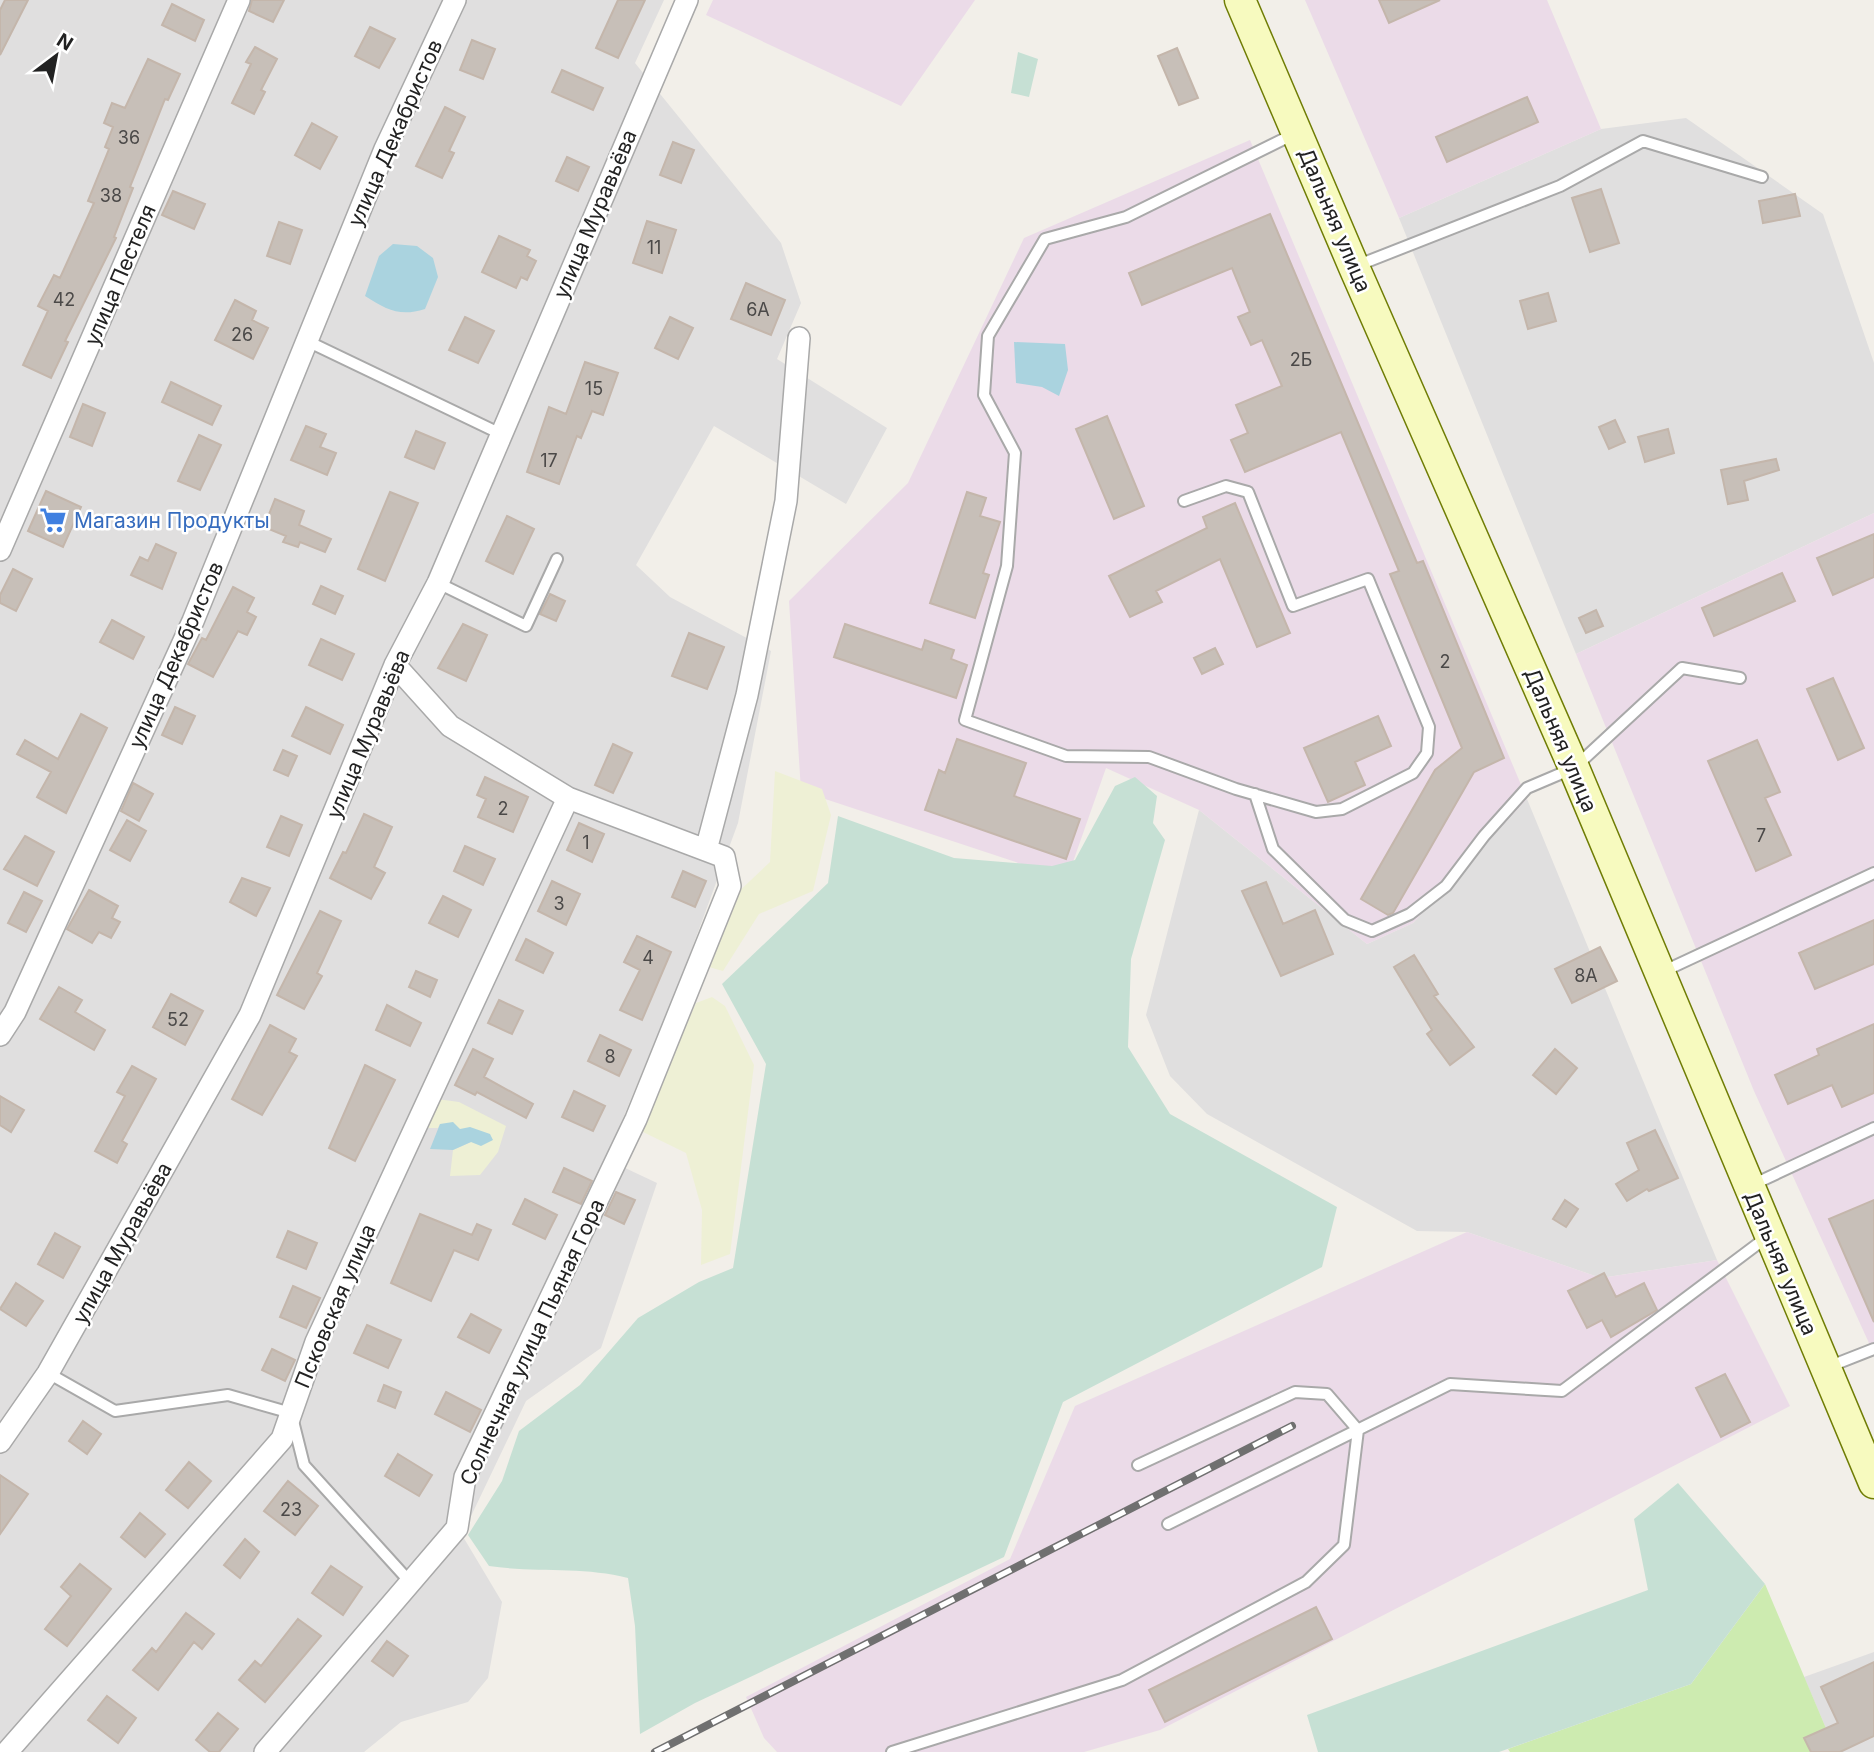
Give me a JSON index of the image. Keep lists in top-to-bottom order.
{
  "streets": {
    "main road": ["Дальняя улица"],
    "street": [
      "улица Декабристов",
      "улица Муравьёва",
      "улица Пестеля",
      "Псковская улица",
      "Солнечная улица Пьяная Гора"
    ]
  },
  "places": {
    "supermarket": ["Магазин Продукты"]
  },
  "house_numbers": [
    "36",
    "38",
    "11",
    "42",
    "6А",
    "26",
    "2Б",
    "15",
    "17",
    "2",
    "2",
    "7",
    "1",
    "3",
    "4",
    "8А",
    "52",
    "8",
    "23"
  ],
  "north": "top right"
}
